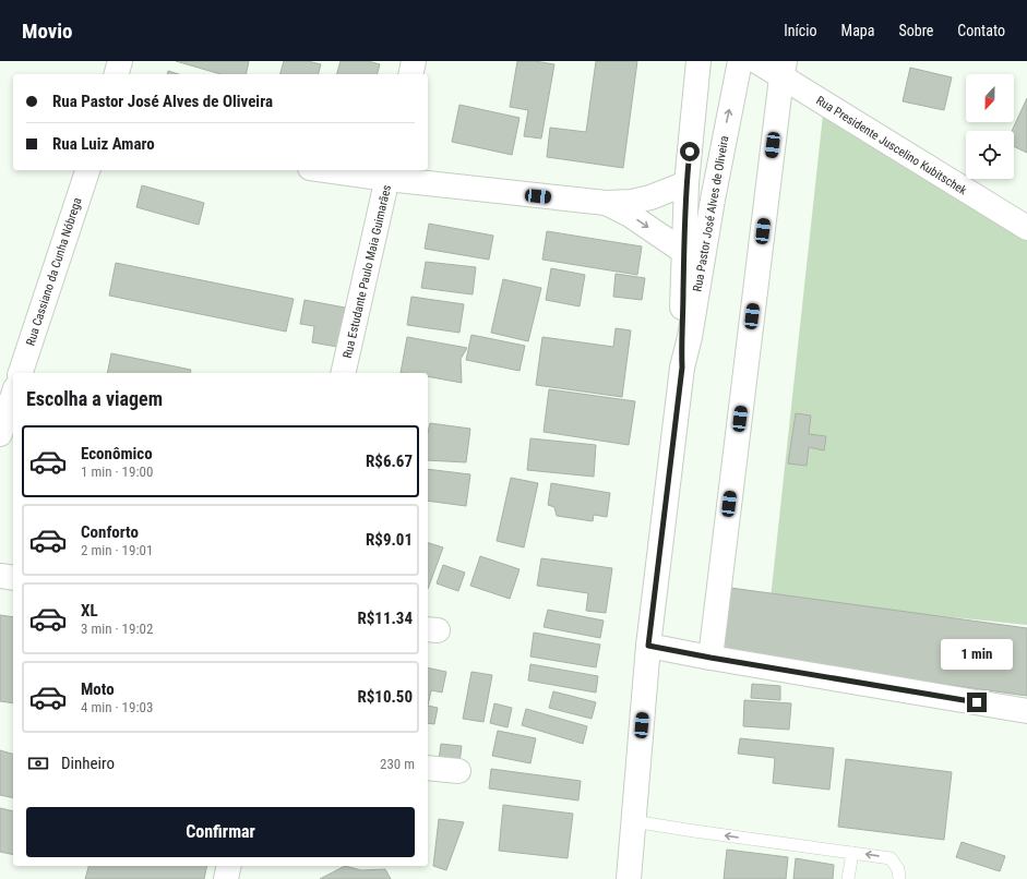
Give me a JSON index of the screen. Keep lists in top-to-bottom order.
{
  "streets": {
    "main road": [
      "Rua Presidente Juscelino Kubitschek",
      "Rua Pastor José Alves de Oliveira",
      "Rua Cassiano da Cunha Nóbrega",
      "Rua Estudante Paulo Maia Guimarães"
    ]
  },
  "north": "bottom",
  "page": {
    "header": "Movio",
    "nav": [
      "Início",
      "Mapa",
      "Sobre",
      "Contato"
    ],
    "banner": ["Rua Pastor José Alves de Oliveira", "Rua Luiz Amaro"],
    "heading": "Escolha a viagem",
    "list": [
      {
        "name": "Econômico",
        "note": "1 min · 19:00",
        "value": "R$6.67"
      },
      {
        "name": "Conforto",
        "note": "2 min · 19:01",
        "value": "R$9.01"
      },
      {
        "name": "XL",
        "note": "3 min · 19:02",
        "value": "R$11.34"
      },
      {
        "name": "Moto",
        "note": "4 min · 19:03",
        "value": "R$10.50"
      }
    ],
    "bubble": "1 min",
    "pay": ["Dinheiro", "230 m"],
    "buttons": "Confirmar"
  }
}
